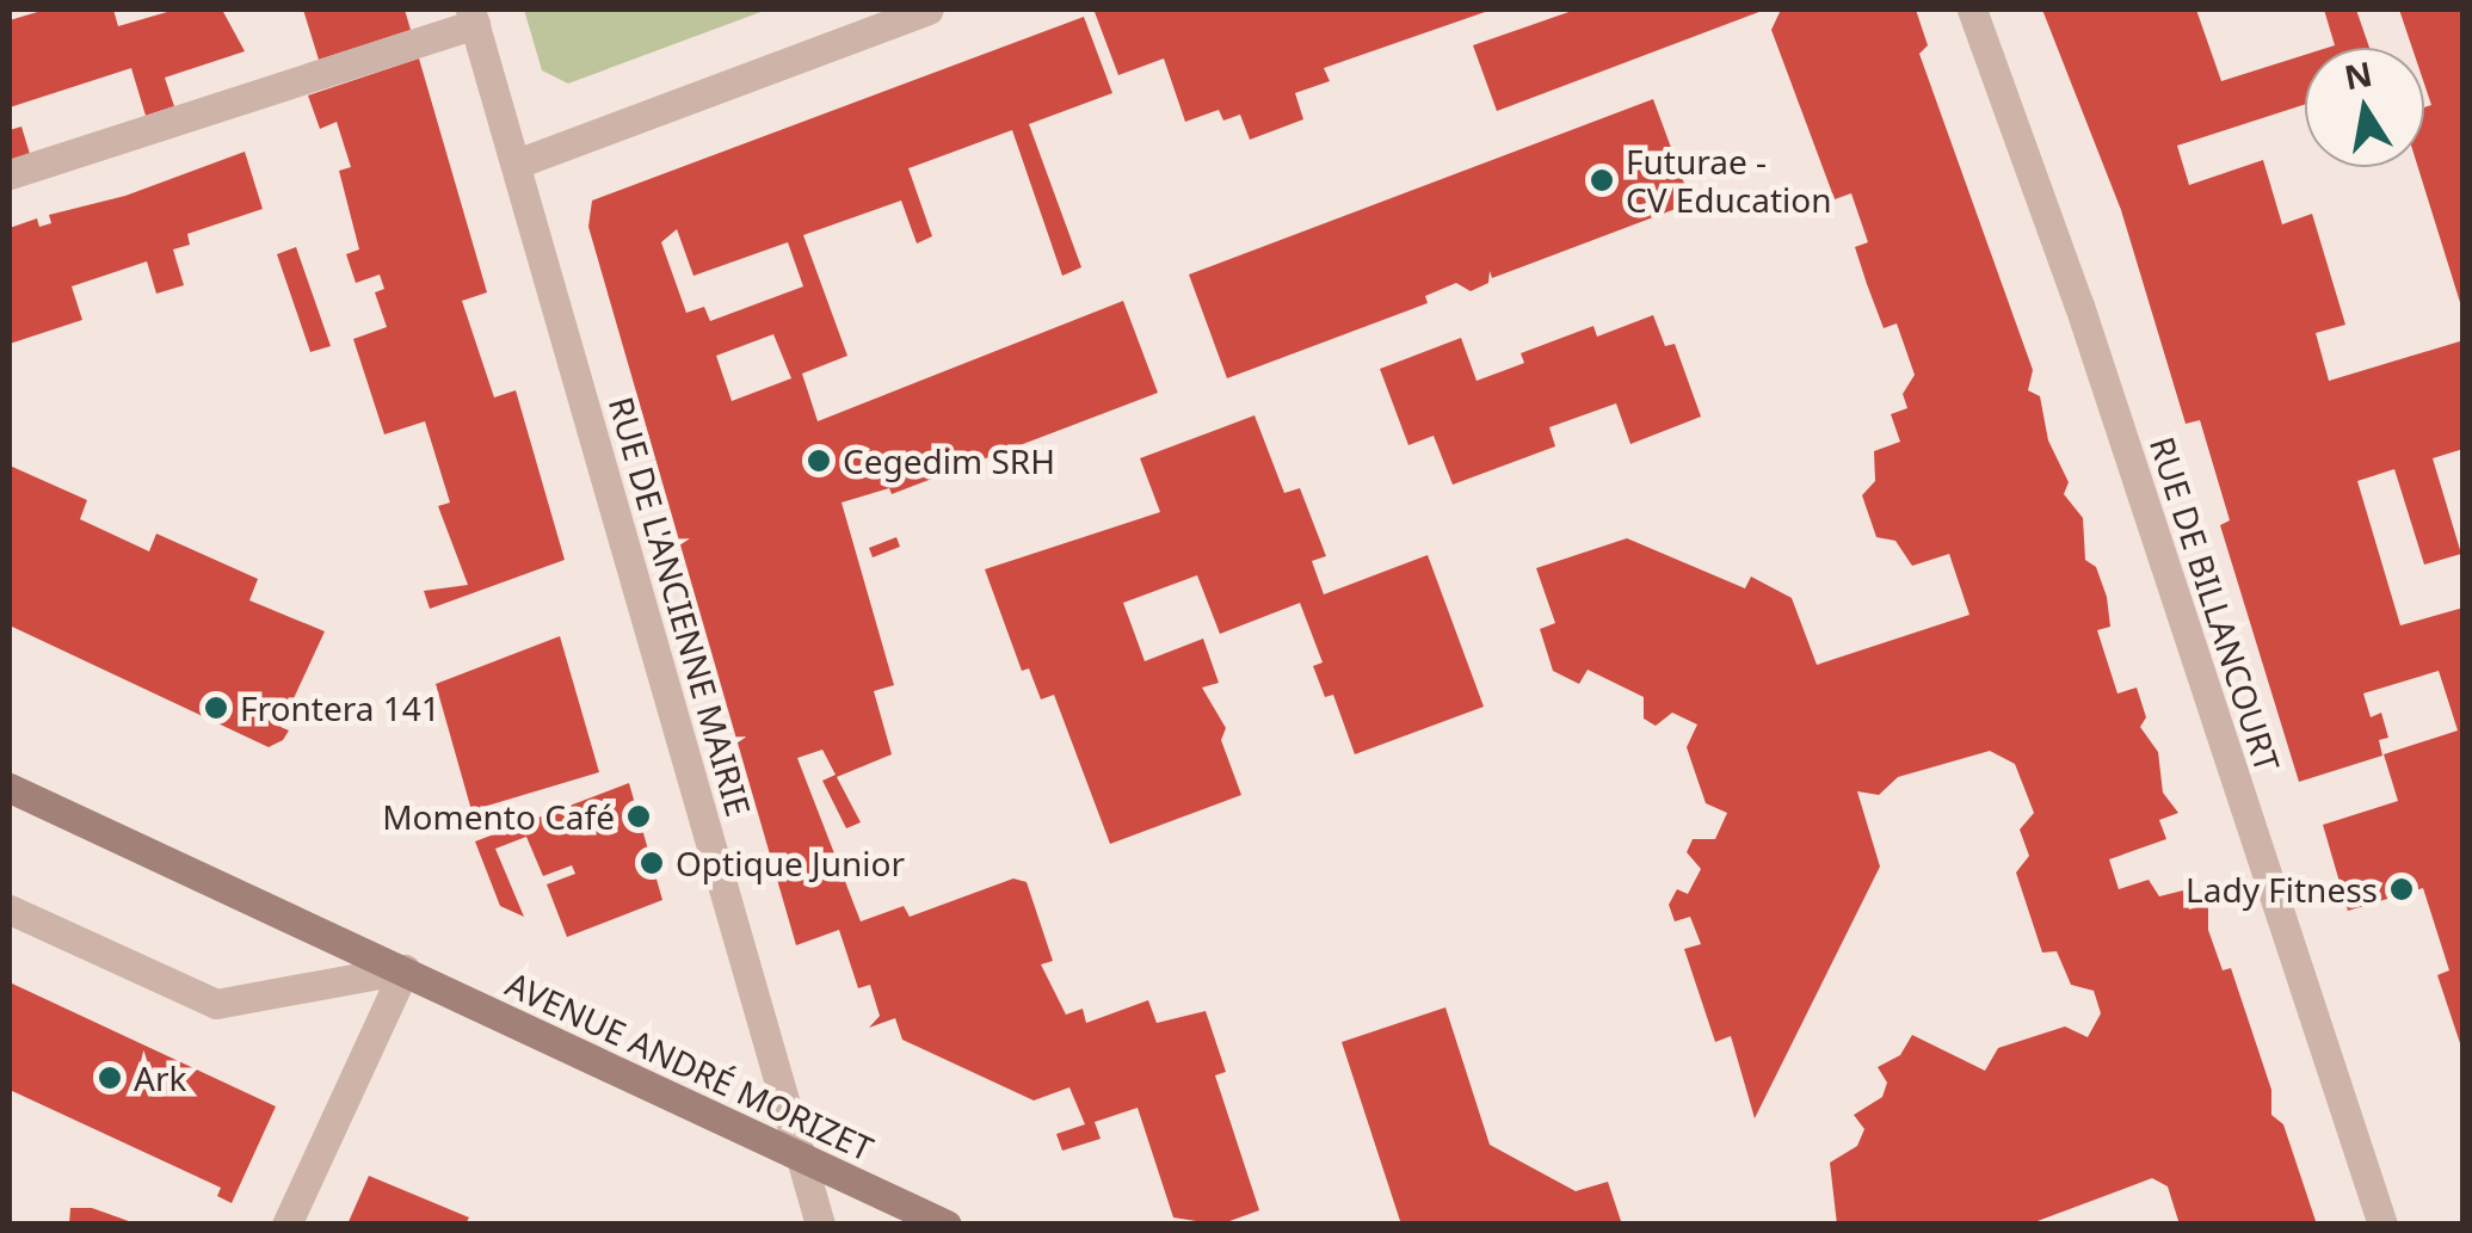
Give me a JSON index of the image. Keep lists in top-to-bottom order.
{
  "streets": {
    "main road": ["AVENUE ANDRÉ MORIZET"],
    "street": ["RUE DE BILLANCOURT", "RUE DE L'ANCIENNE MAIRIE"]
  },
  "crossings": [
    ["RUE DE L'ANCIENNE MAIRIE", "AVENUE ANDRÉ MORIZET"]
  ],
  "places": [
    "Futurae - CV Education",
    "Cegedim SRH",
    "Frontera 141",
    "Momento Café",
    "Optique Junior",
    "Lady Fitness",
    "Ark"
  ],
  "north": "top"
}
